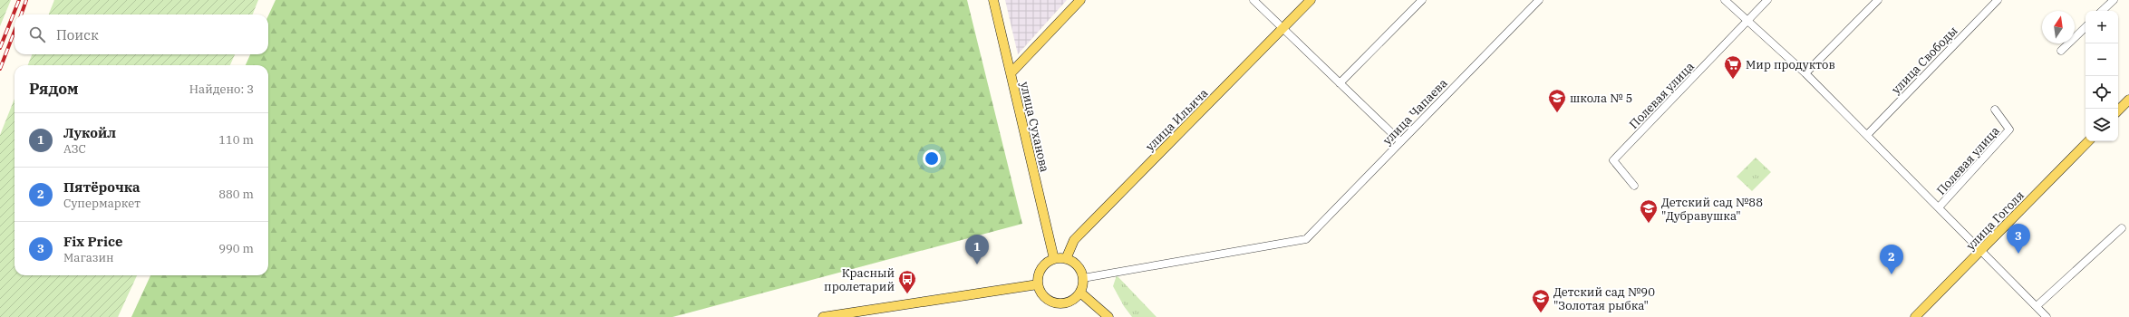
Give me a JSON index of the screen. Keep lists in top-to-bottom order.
{
  "streets": {
    "main road": ["улица Ильича", "улица Суханова", "улица Гоголя"],
    "street": ["улица Свободы", "Полевая улица", "улица Чапаева"]
  },
  "crossings": [
    ["улица Свободы", "Полевая улица"],
    ["Полевая улица", "улица Гоголя"],
    ["улица Чапаева", "улица Ильича"],
    ["улица Чапаева", "улица Суханова"],
    ["улица Ильича", "улица Суханова"]
  ],
  "places": {
    "supermarket": ["Мир продуктов"],
    "school or university": ["школа № 5", "Детский сад №88 \"Дубравушка\"", "Детский сад №90 \"Золотая рыбка\""],
    "bus stop": ["Красный пролетарий"]
  },
  "north": "top",
  "page": {
    "map_buttons": ["+", "−"],
    "search": "Поиск",
    "heading": ["Рядом", "Найдено: 3"],
    "list": [
      {
        "mark": "1",
        "name": "Лукойл",
        "note": "АЗС",
        "value": "110 m"
      },
      {
        "mark": "2",
        "name": "Пятёрочка",
        "note": "Супермаркет",
        "value": "880 m"
      },
      {
        "mark": "3",
        "name": "Fix Price",
        "note": "Магазин",
        "value": "990 m"
      }
    ],
    "pins": ["3", "1", "2"]
  }
}
